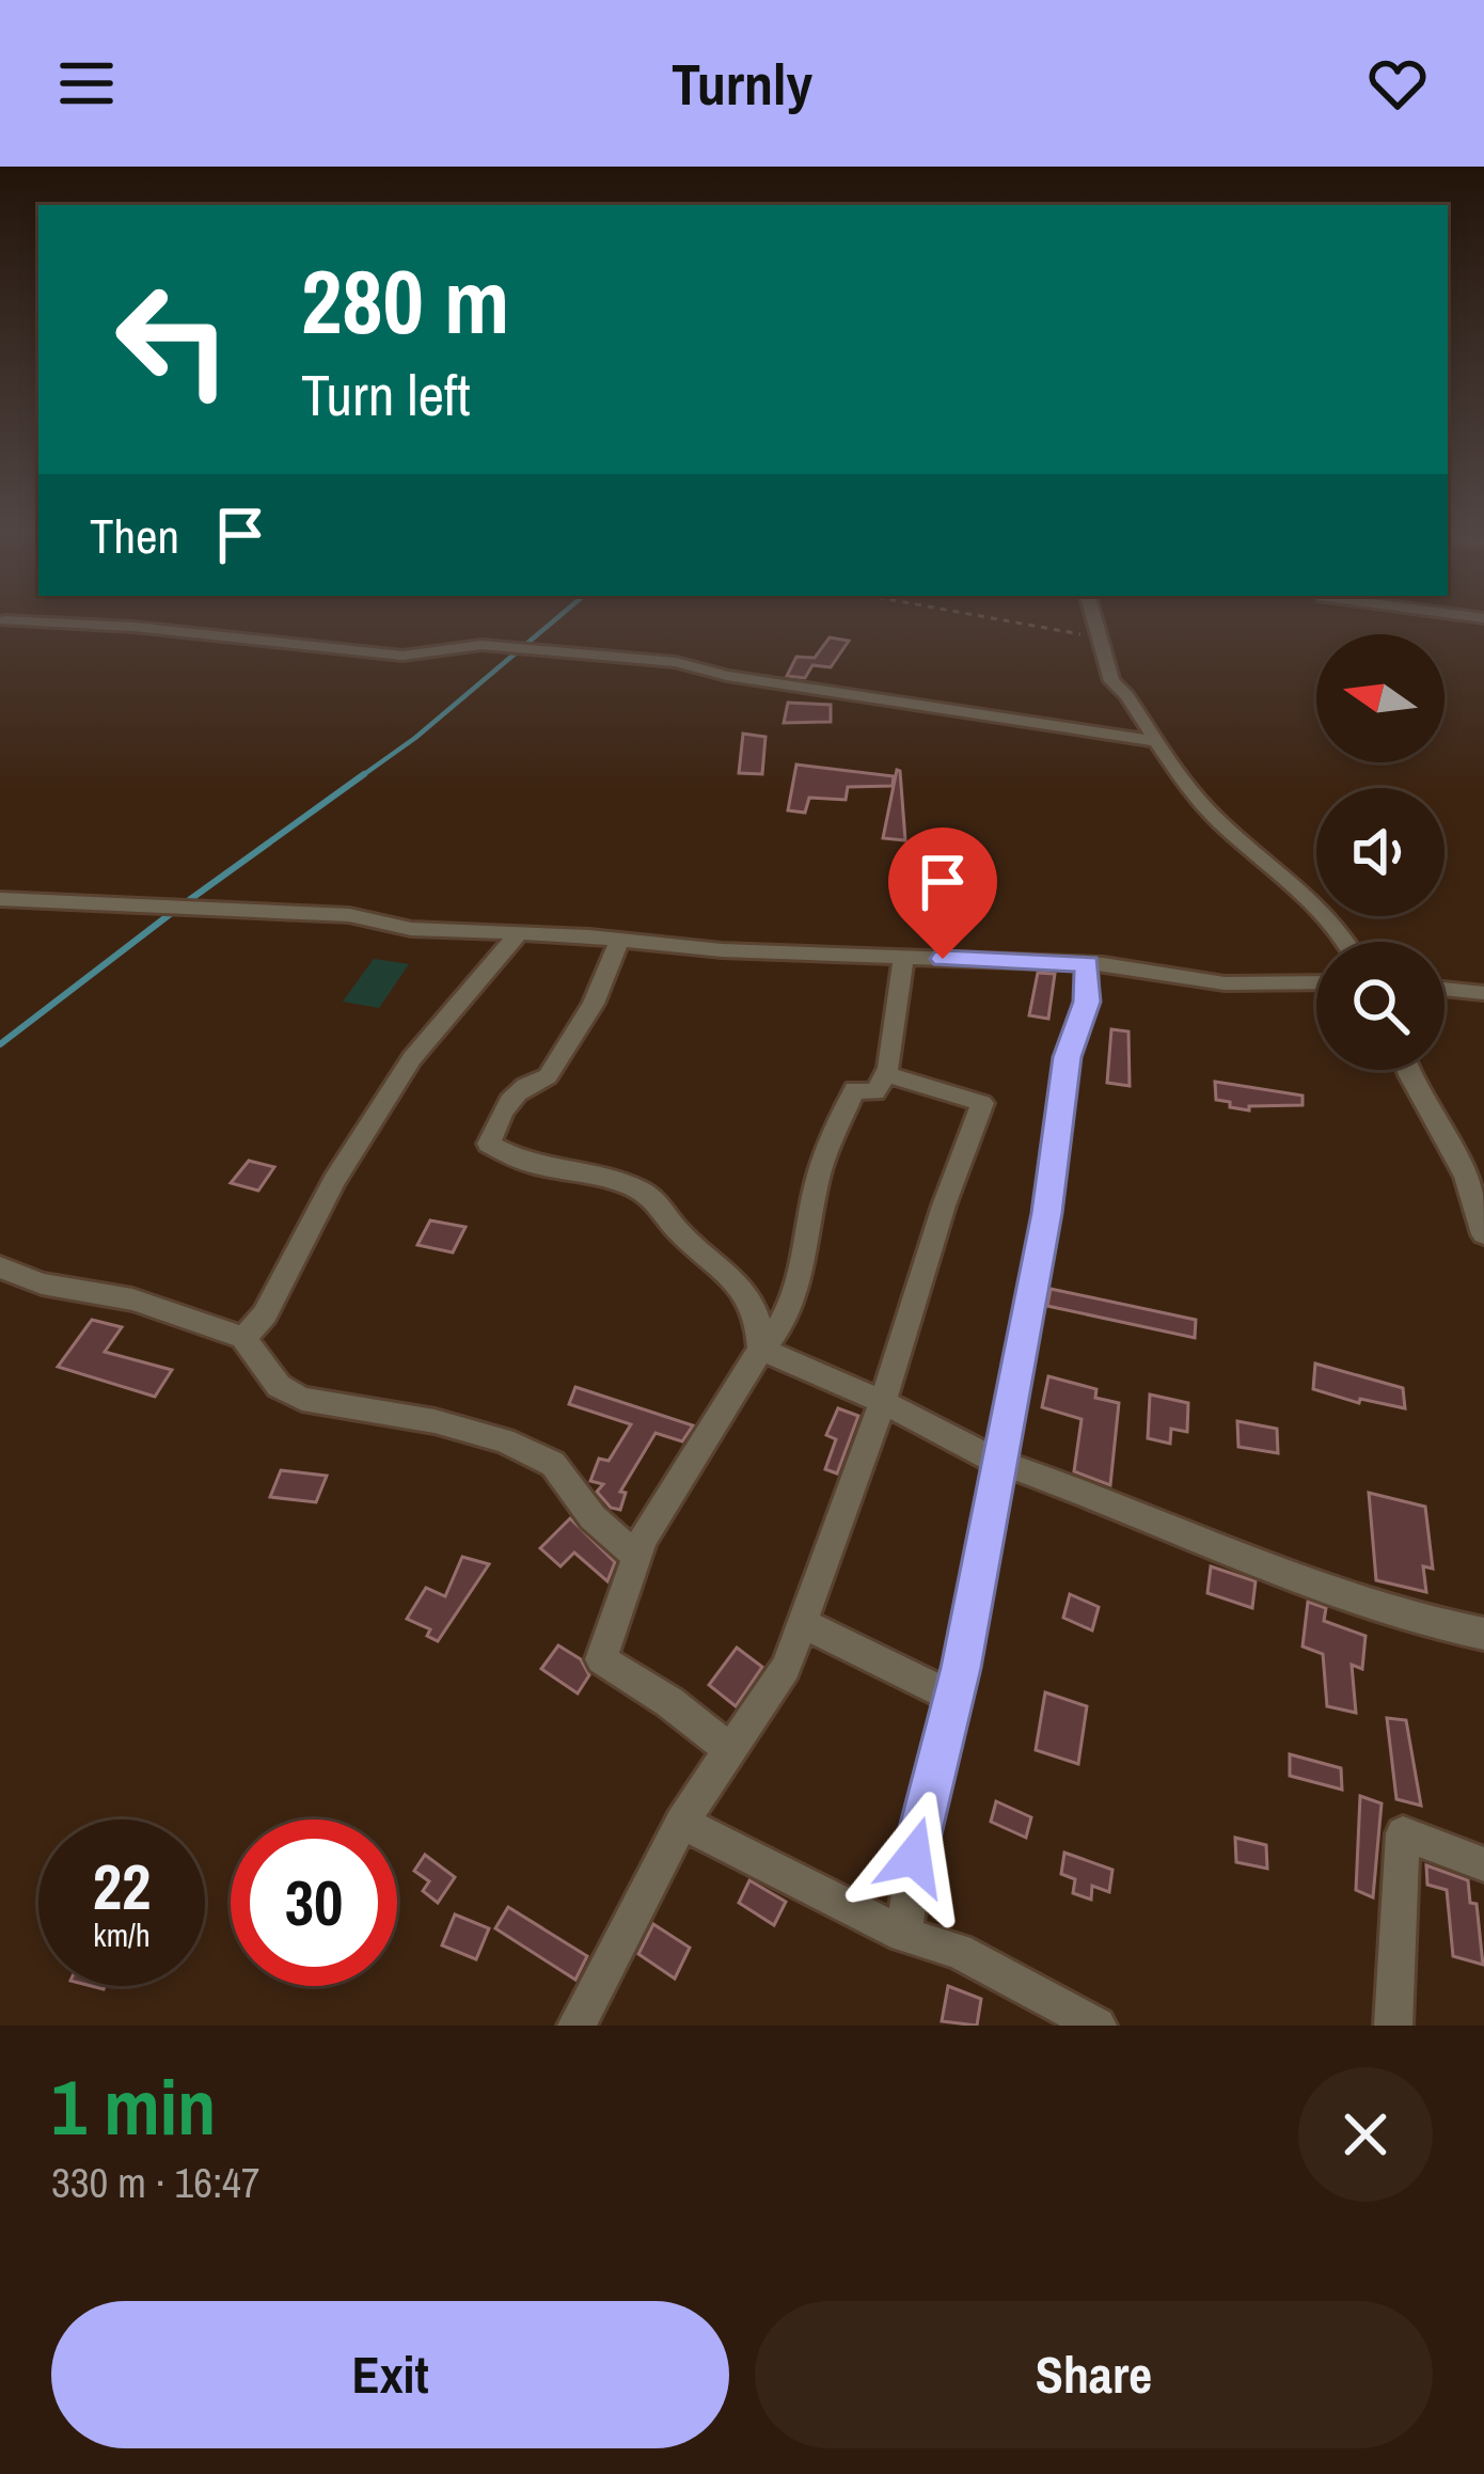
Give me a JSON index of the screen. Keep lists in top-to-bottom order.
{
  "north": "left",
  "page": {
    "header": "Turnly",
    "turn": ["280 m", "Turn left"],
    "then": "Then",
    "speed": "22 km/h",
    "limit": "30",
    "heading": ["1 min", "330 m · 16:47"],
    "buttons": ["Exit", "Share"]
  }
}
